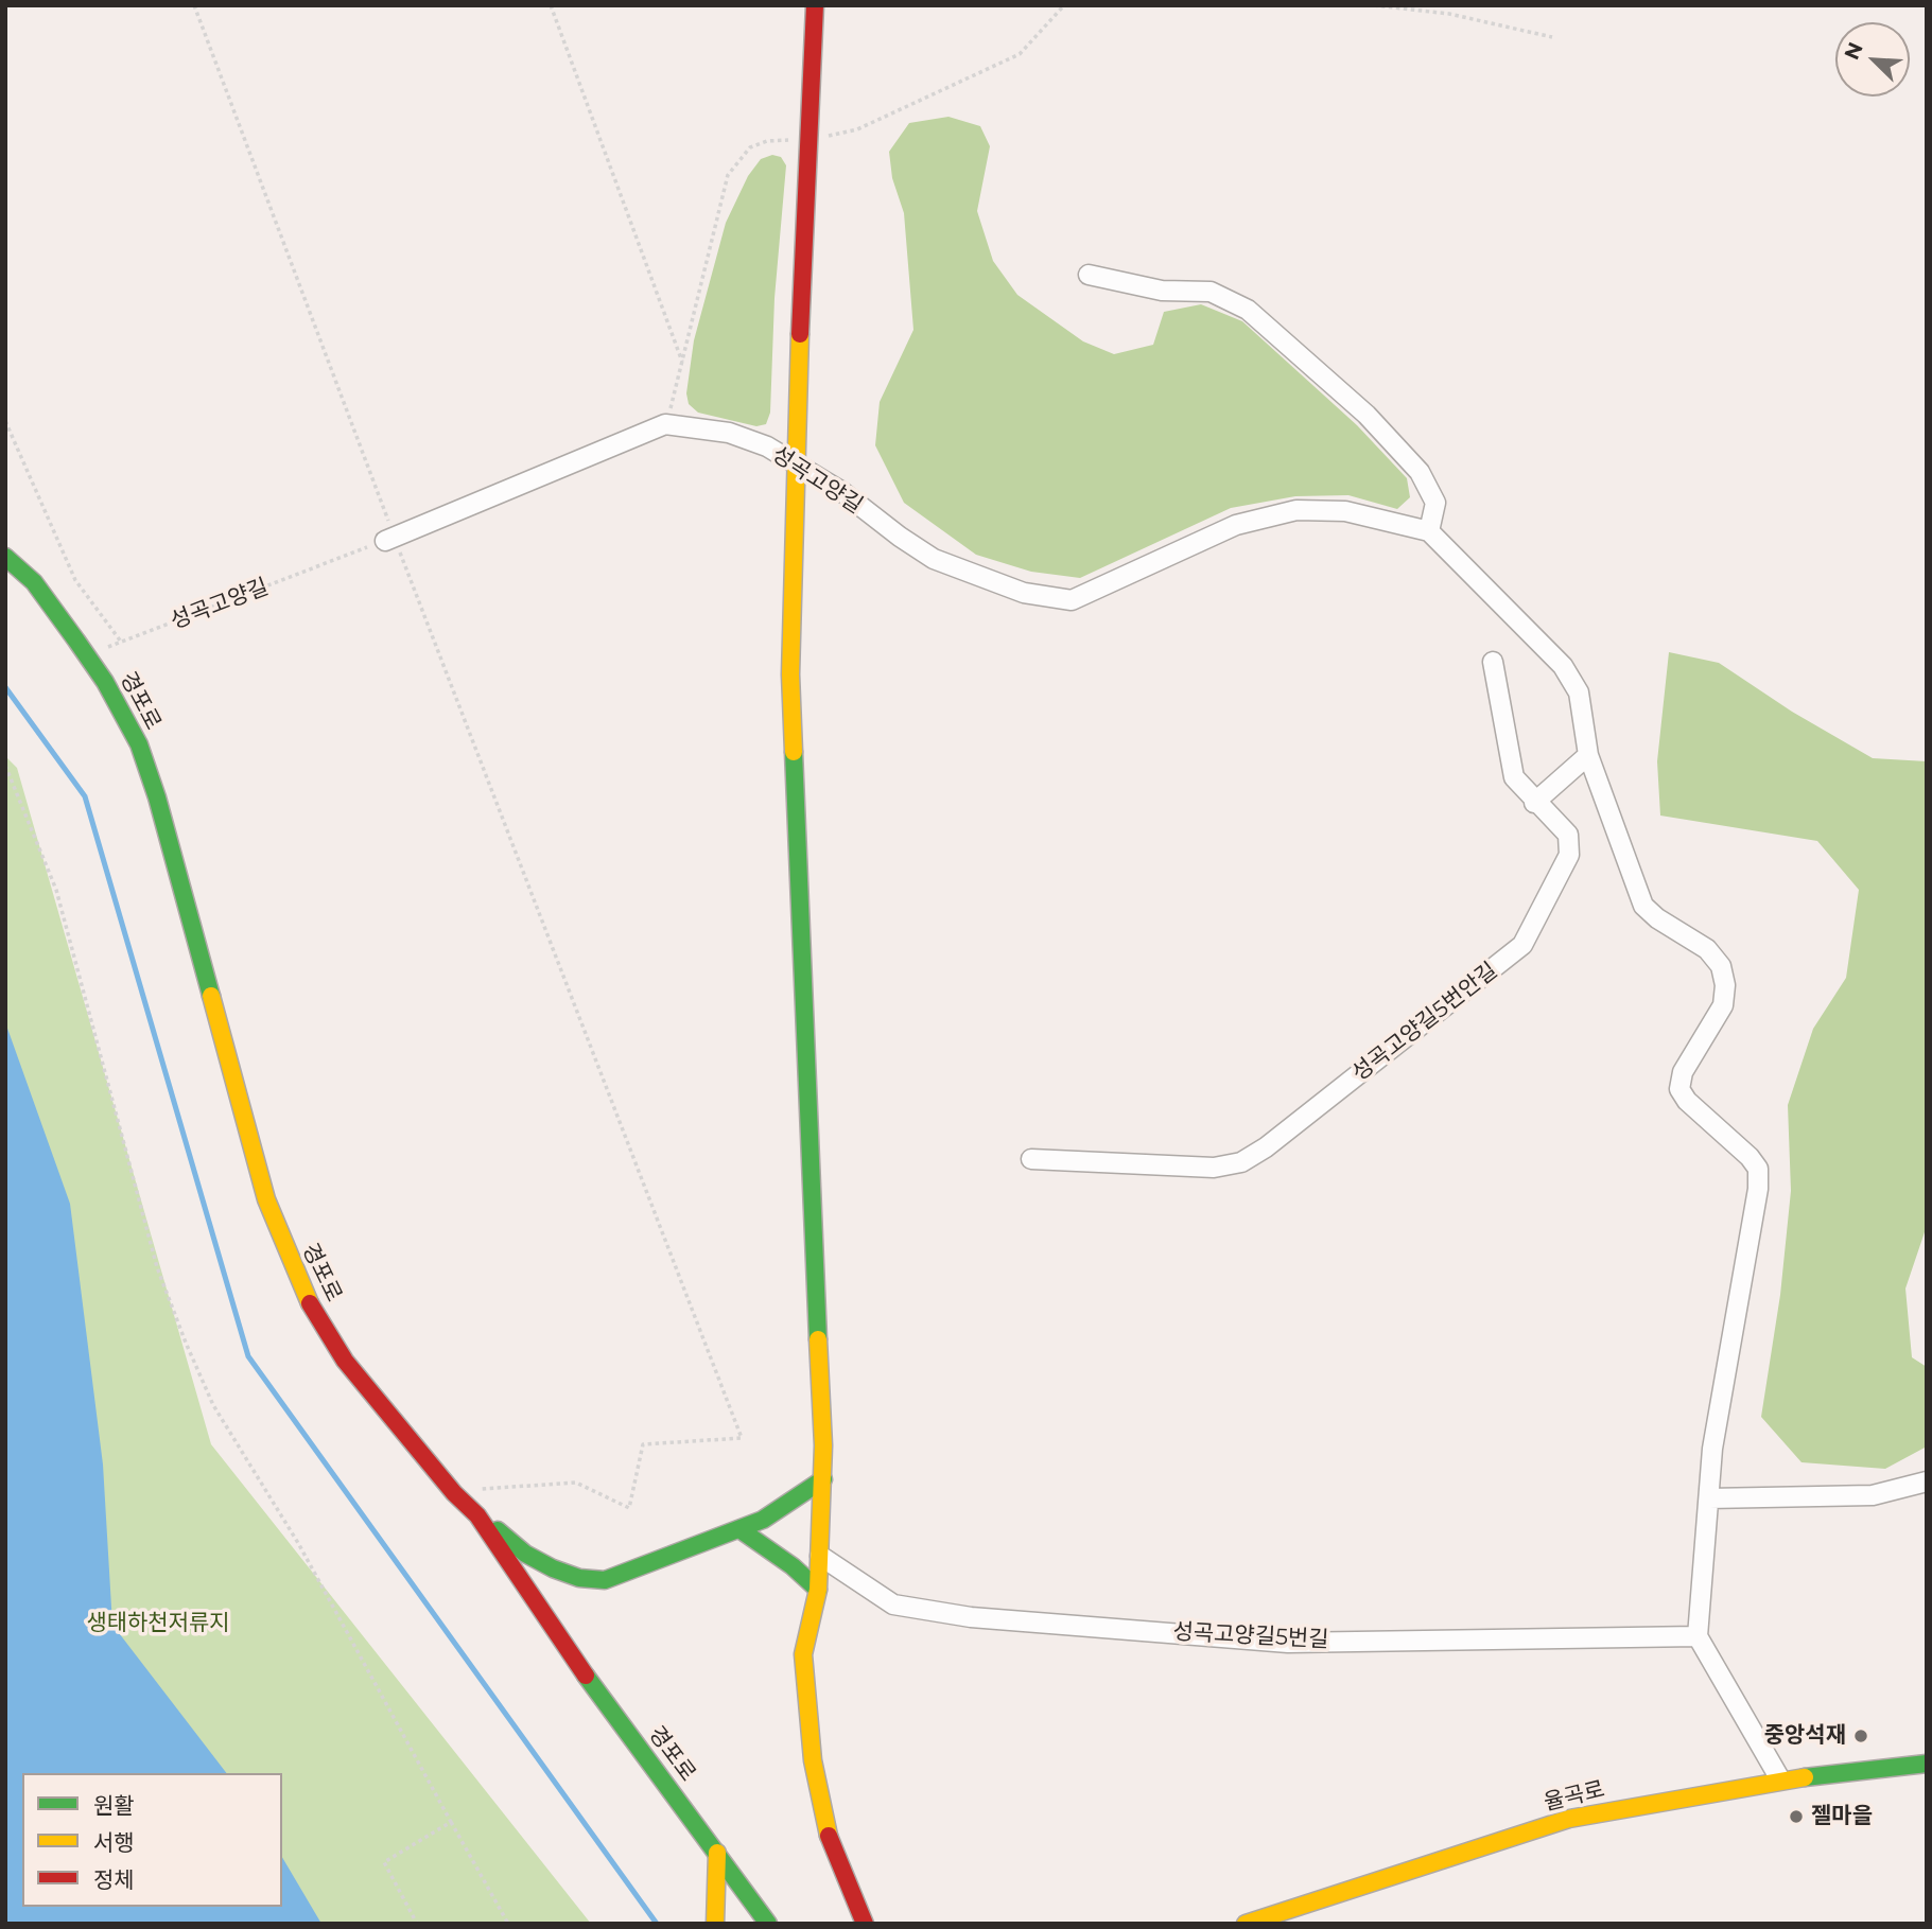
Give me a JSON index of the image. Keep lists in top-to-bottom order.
{
  "streets": {
    "street": [
      "성곡고양길",
      "경포로",
      "성곡고양길5번안길",
      "성곡고양길5번길",
      "율곡로"
    ]
  },
  "crossings": [
    ["성곡고양길", "경포로"]
  ],
  "parks": ["생태하천저류지"],
  "places": ["중앙석재", "젤마을"],
  "legend": ["원활", "서행", "정체"],
  "north": "top left"
}
